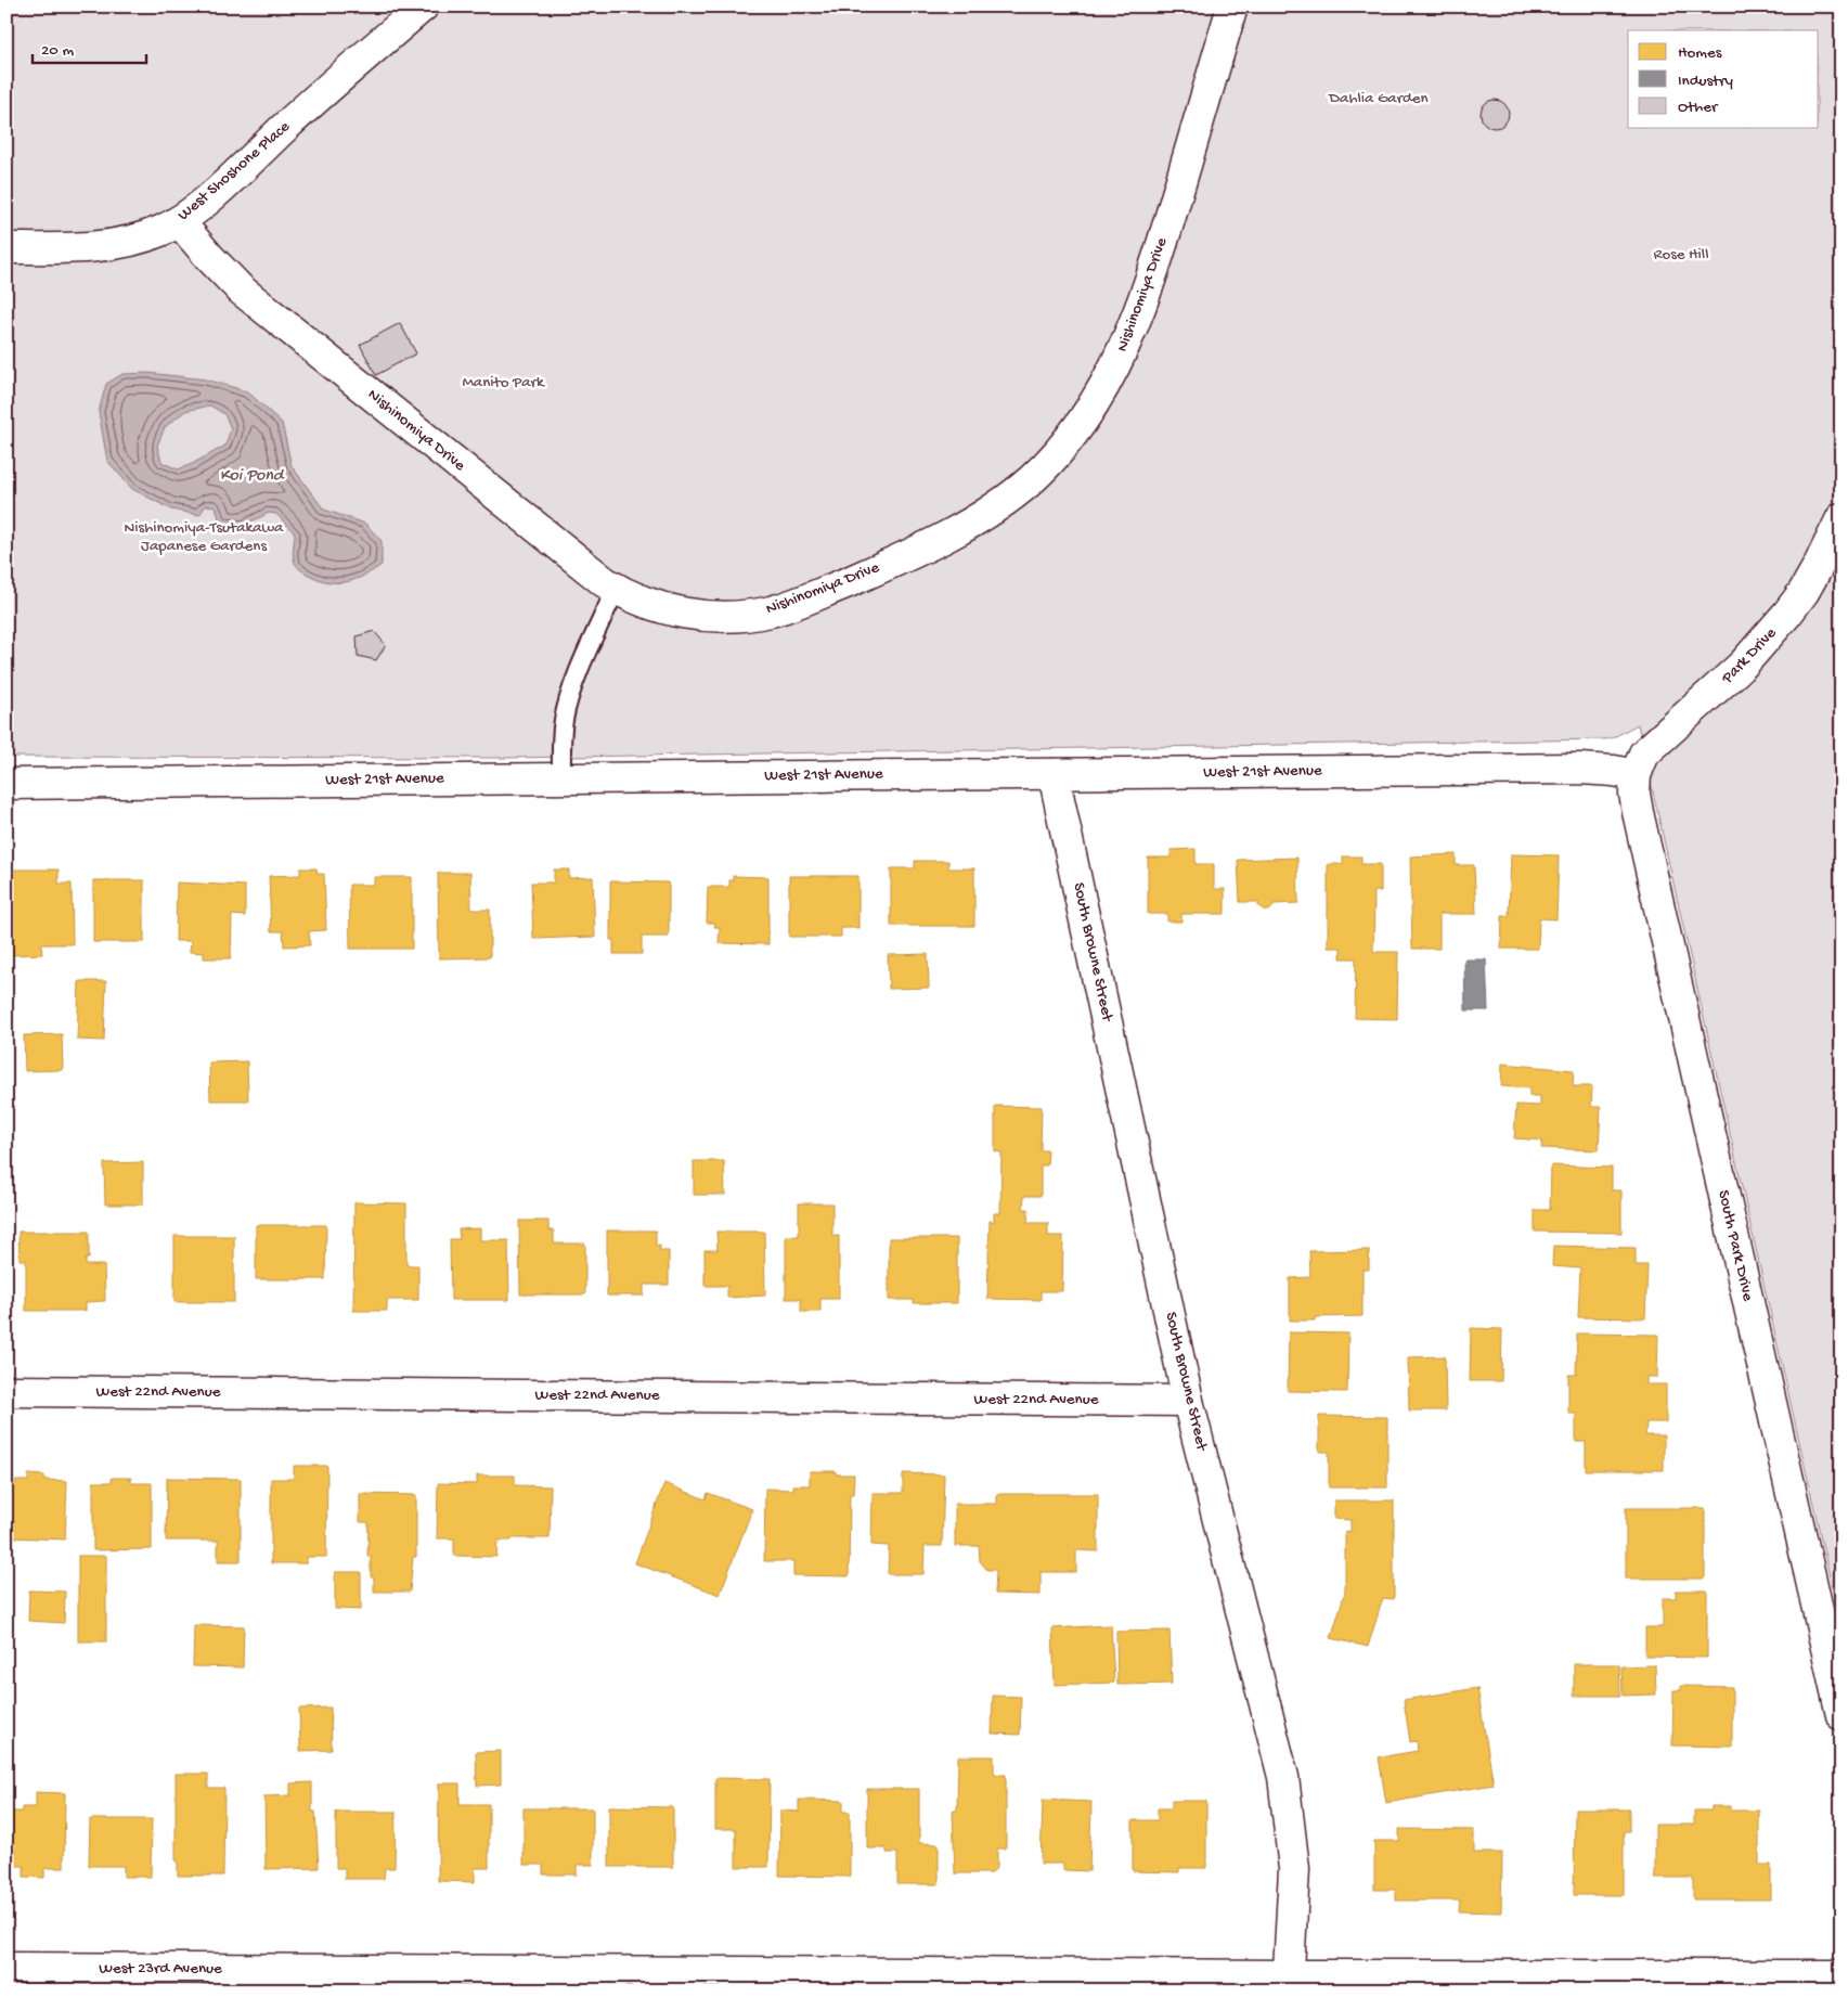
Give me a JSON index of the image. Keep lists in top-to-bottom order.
{
  "streets": {
    "street": [
      "West Shoshone Place",
      "Nishinomiya Drive",
      "Park Drive",
      "West 21st Avenue",
      "South Browne Street",
      "South Park Drive",
      "West 22nd Avenue",
      "West 23rd Avenue"
    ]
  },
  "crossings": [
    ["West Shoshone Place", "Nishinomiya Drive"],
    ["Park Drive", "West 21st Avenue"],
    ["Park Drive", "South Park Drive"],
    ["West 21st Avenue", "South Browne Street"],
    ["West 21st Avenue", "South Park Drive"],
    ["South Browne Street", "West 22nd Avenue"],
    ["South Browne Street", "West 23rd Avenue"]
  ],
  "water": ["Koi Pond"],
  "parks": [
    "Dahlia Garden",
    "Rose Hill",
    "Manito Park",
    "Nishinomiya-Tsutakawa Japanese Gardens"
  ],
  "legend": ["Homes", "Industry", "Other"],
  "scale_bar": "20 m"
}
